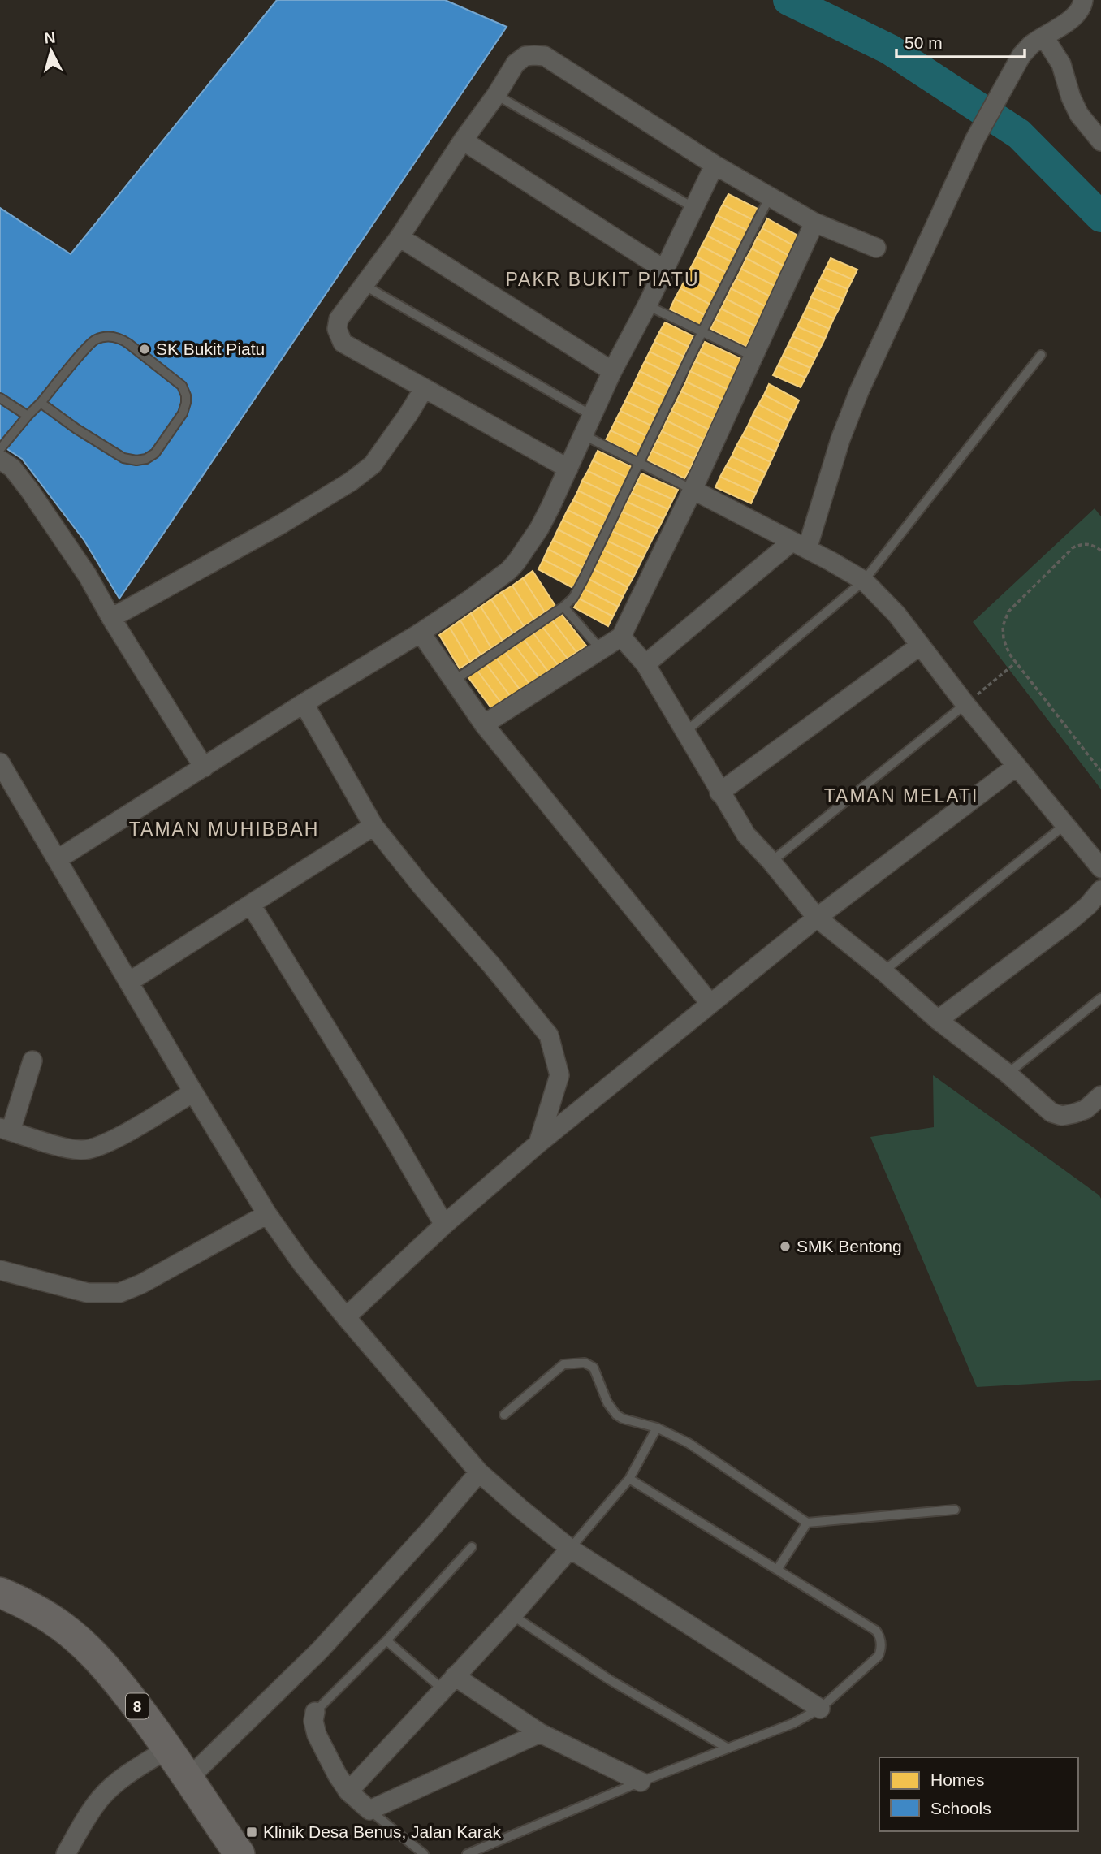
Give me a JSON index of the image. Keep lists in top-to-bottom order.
{
  "streets": {
    "main road": ["8"]
  },
  "districts": ["PAKR BUKIT PIATU", "TAMAN MELATI", "TAMAN MUHIBBAH"],
  "places": {
    "other": ["SK Bukit Piatu", "SMK Bentong"],
    "transit": ["Klinik Desa Benus, Jalan Karak"]
  },
  "legend": ["Homes", "Schools"],
  "scale_bar": "50 m",
  "north": "top"
}
